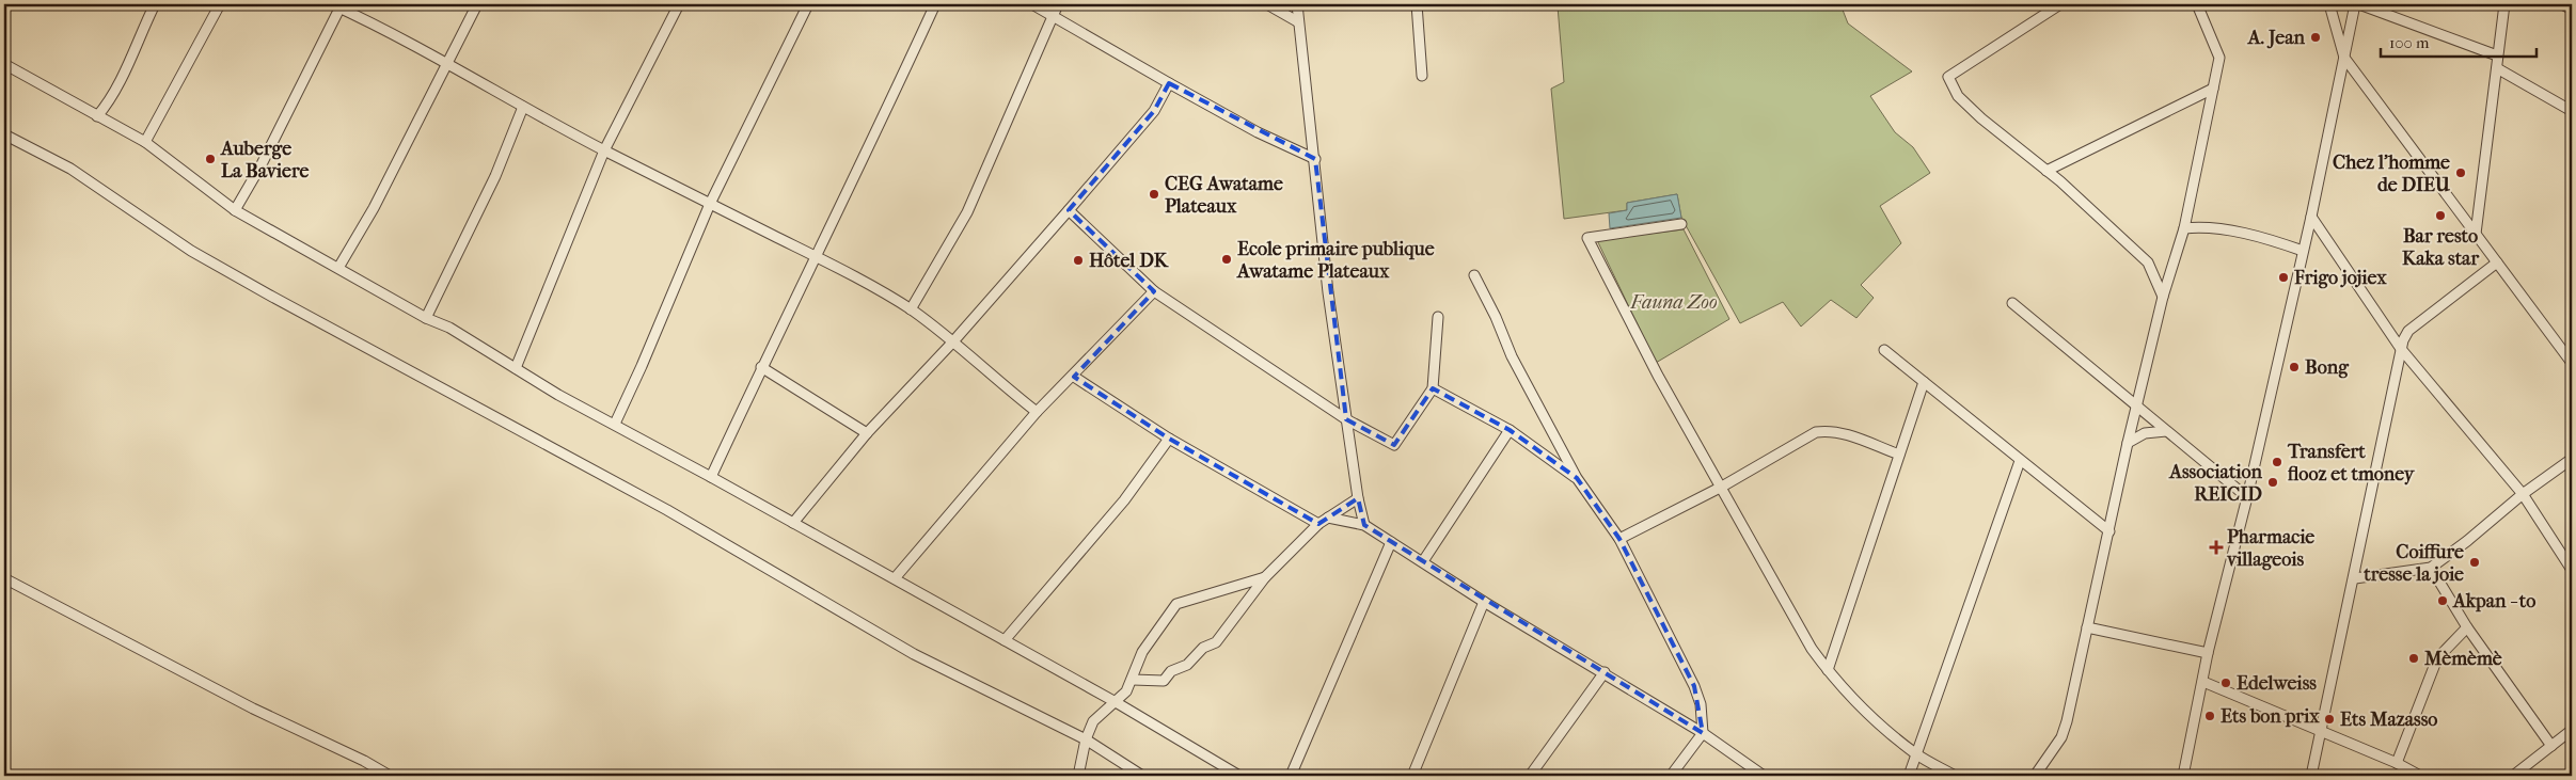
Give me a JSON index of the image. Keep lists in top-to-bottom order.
{
  "parks": ["Fauna Zoo"],
  "places": {
    "other": [
      "A. Jean",
      "Auberge La Baviere",
      "Chez l'homme de DIEU",
      "CEG Awatame Plateaux",
      "Bar resto Kaka star",
      "Ecole primaire publique Awatame Plateaux",
      "Hôtel DK",
      "Frigo jojiex",
      "Bong",
      "Transfert flooz et tmoney",
      "Association REICID",
      "Coiffure tresse la joie",
      "Akpan - to",
      "Mèmèmè",
      "Edelweiss",
      "Ets bon prix",
      "Ets Mazasso"
    ],
    "health": ["Pharmacie villageois"]
  },
  "scale_bar": "100 m"
}
